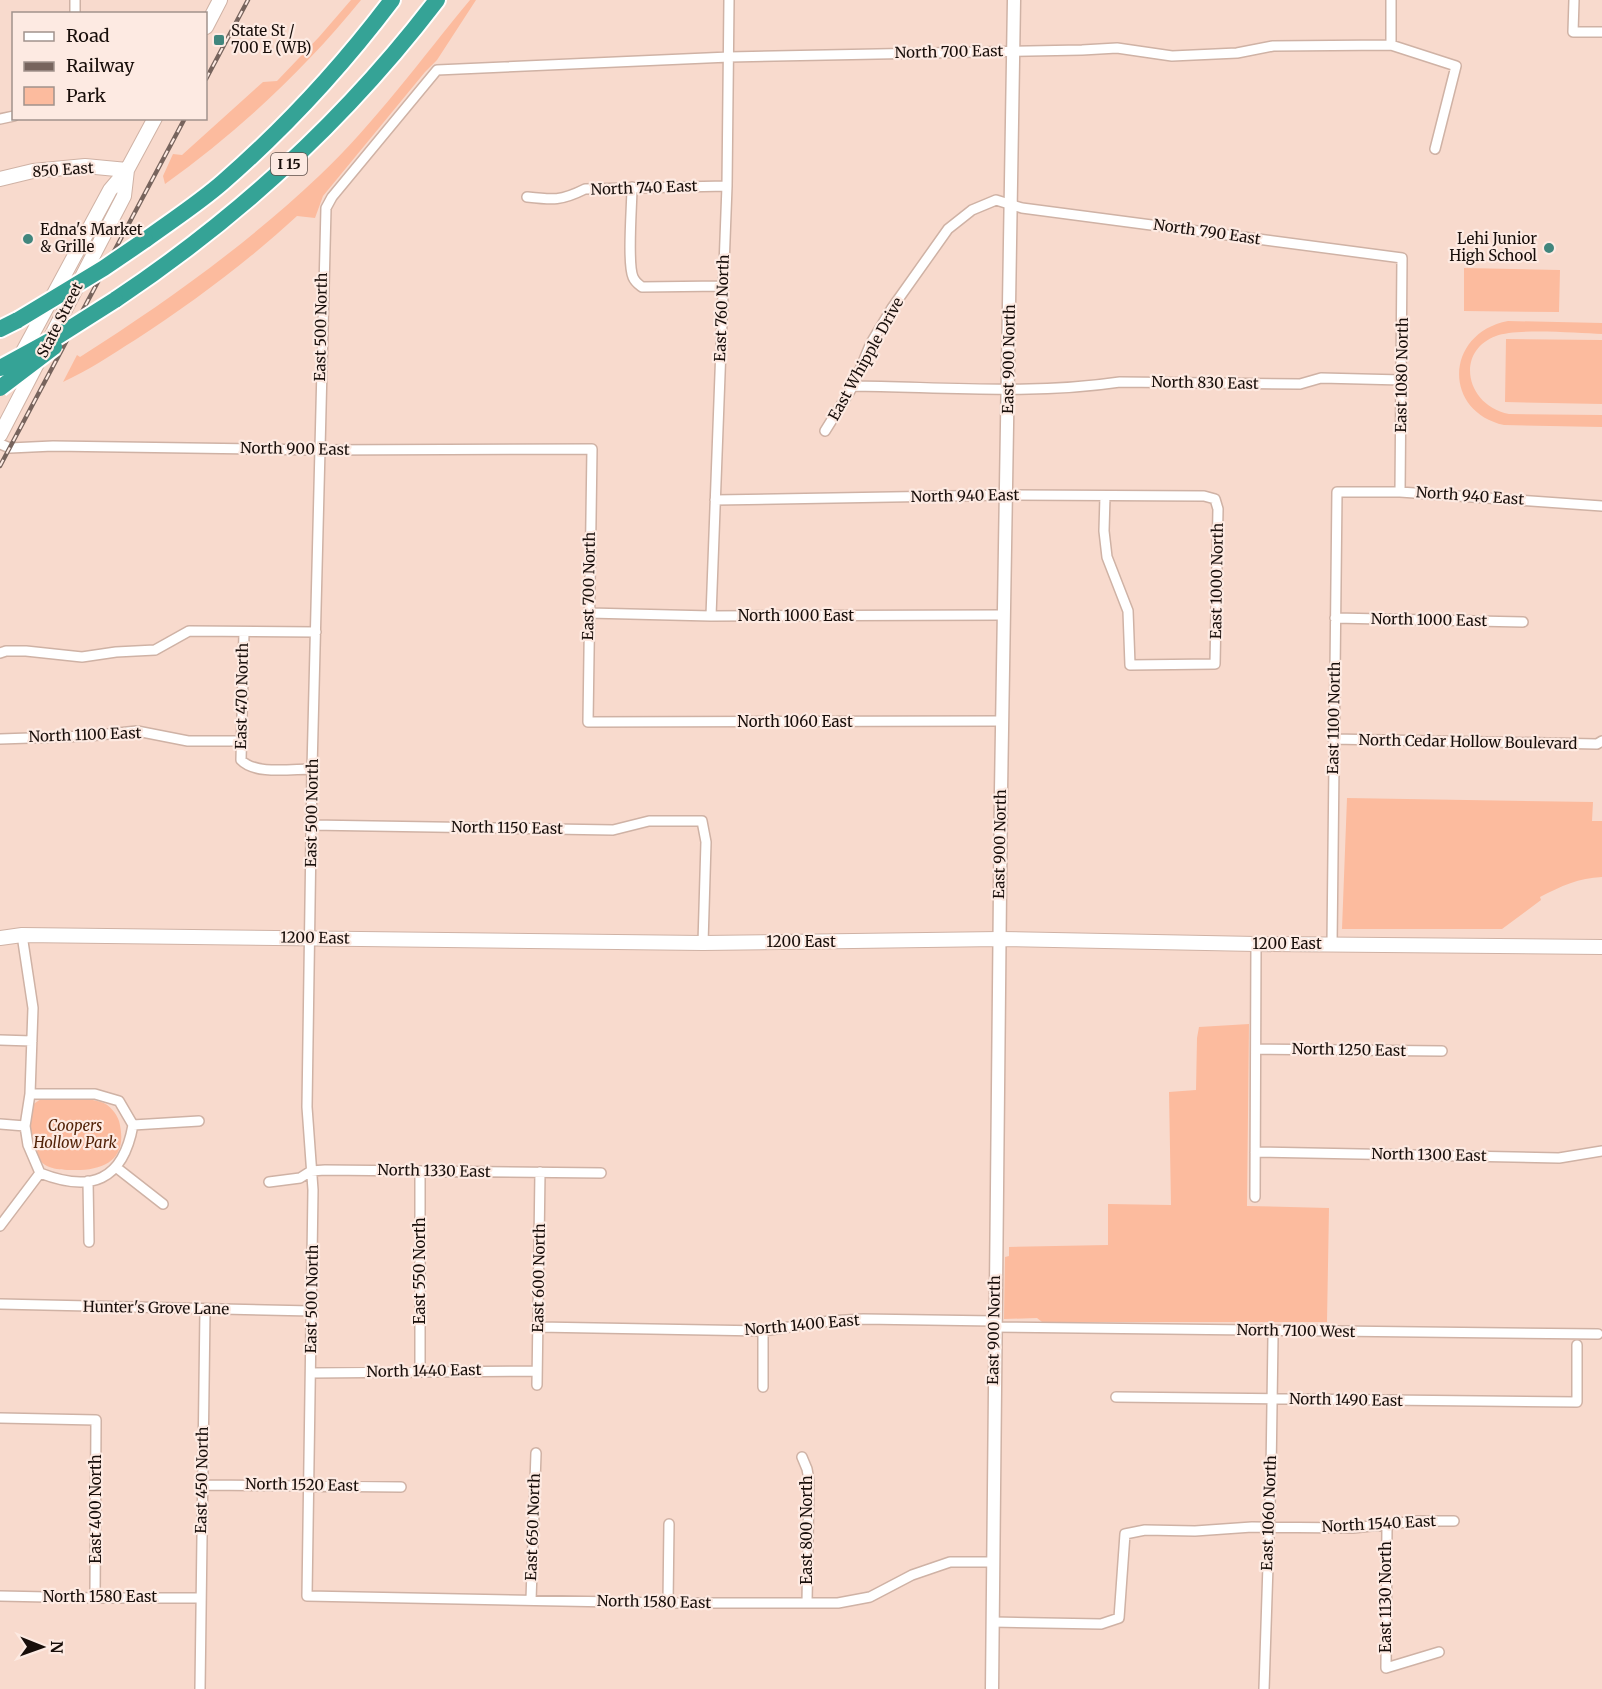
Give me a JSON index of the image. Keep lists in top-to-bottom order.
{
  "streets": {
    "highway": ["I 15"],
    "main road": ["850 East", "State Street", "1200 East"],
    "street": [
      "North 700 East",
      "North 740 East",
      "North 790 East",
      "East 760 North",
      "East 500 North",
      "East Whipple Drive",
      "East 900 North",
      "East 1080 North",
      "North 830 East",
      "North 900 East",
      "North 940 East",
      "East 1000 North",
      "East 700 North",
      "North 1000 East",
      "East 470 North",
      "East 1100 North",
      "North 1060 East",
      "North 1100 East",
      "North Cedar Hollow Boulevard",
      "North 1150 East",
      "North 1250 East",
      "North 1300 East",
      "North 1330 East",
      "East 550 North",
      "East 600 North",
      "Hunter's Grove Lane",
      "North 1400 East",
      "North 7100 West",
      "North 1440 East",
      "North 1490 East",
      "East 450 North",
      "North 1520 East",
      "East 400 North",
      "East 1060 North",
      "North 1540 East",
      "East 650 North",
      "East 800 North",
      "North 1580 East",
      "East 1130 North"
    ]
  },
  "crossings": [
    ["North 700 East", "East 760 North"],
    ["North 700 East", "East 500 North"],
    ["North 700 East", "East 900 North"],
    ["850 East", "State Street"],
    ["North 740 East", "East 760 North"],
    ["North 790 East", "East Whipple Drive"],
    ["North 790 East", "East 900 North"],
    ["North 790 East", "East 1080 North"],
    ["East 760 North", "North 940 East"],
    ["East 760 North", "North 1000 East"],
    ["East 500 North", "North 900 East"],
    ["East 500 North", "East 470 North"],
    ["East 500 North", "North 1150 East"],
    ["East 500 North", "1200 East"],
    ["East 500 North", "North 1330 East"],
    ["East 500 North", "Hunter's Grove Lane"],
    ["East 500 North", "North 1440 East"],
    ["East 500 North", "North 1520 East"],
    ["East 500 North", "North 1580 East"],
    ["East Whipple Drive", "East 900 North"],
    ["East Whipple Drive", "North 830 East"],
    ["East 900 North", "North 830 East"],
    ["East 900 North", "North 940 East"],
    ["East 900 North", "North 1000 East"],
    ["East 900 North", "North 1060 East"],
    ["East 900 North", "1200 East"],
    ["East 900 North", "North 1400 East"],
    ["East 900 North", "North 7100 West"],
    ["East 900 North", "North 1540 East"],
    ["East 900 North", "North 1580 East"],
    ["East 1080 North", "North 830 East"],
    ["East 1080 North", "North 940 East"],
    ["North 900 East", "East 700 North"],
    ["North 940 East", "East 1000 North"],
    ["North 940 East", "East 1100 North"],
    ["East 700 North", "North 1000 East"],
    ["East 700 North", "North 1060 East"],
    ["North 1000 East", "East 1100 North"],
    ["East 470 North", "North 1100 East"],
    ["East 1100 North", "North Cedar Hollow Boulevard"],
    ["East 1100 North", "1200 East"],
    ["North 1150 East", "1200 East"],
    ["North 1330 East", "East 550 North"],
    ["North 1330 East", "East 600 North"],
    ["East 550 North", "North 1440 East"],
    ["East 600 North", "North 1400 East"],
    ["East 600 North", "North 1440 East"],
    ["Hunter's Grove Lane", "East 450 North"],
    ["North 1400 East", "North 7100 West"],
    ["North 1490 East", "East 1060 North"],
    ["East 450 North", "North 1520 East"],
    ["East 450 North", "North 1580 East"],
    ["East 400 North", "North 1580 East"],
    ["East 1060 North", "North 1540 East"],
    ["North 1540 East", "East 1130 North"],
    ["East 650 North", "North 1580 East"],
    ["East 800 North", "North 1580 East"]
  ],
  "parks": ["Coopers Hollow Park"],
  "places": {
    "transit": ["State St / 700 E (WB)"],
    "other": ["Edna's Market & Grille", "Lehi Junior High School"]
  },
  "legend": ["Road", "Railway", "Park"],
  "north": "right"
}
